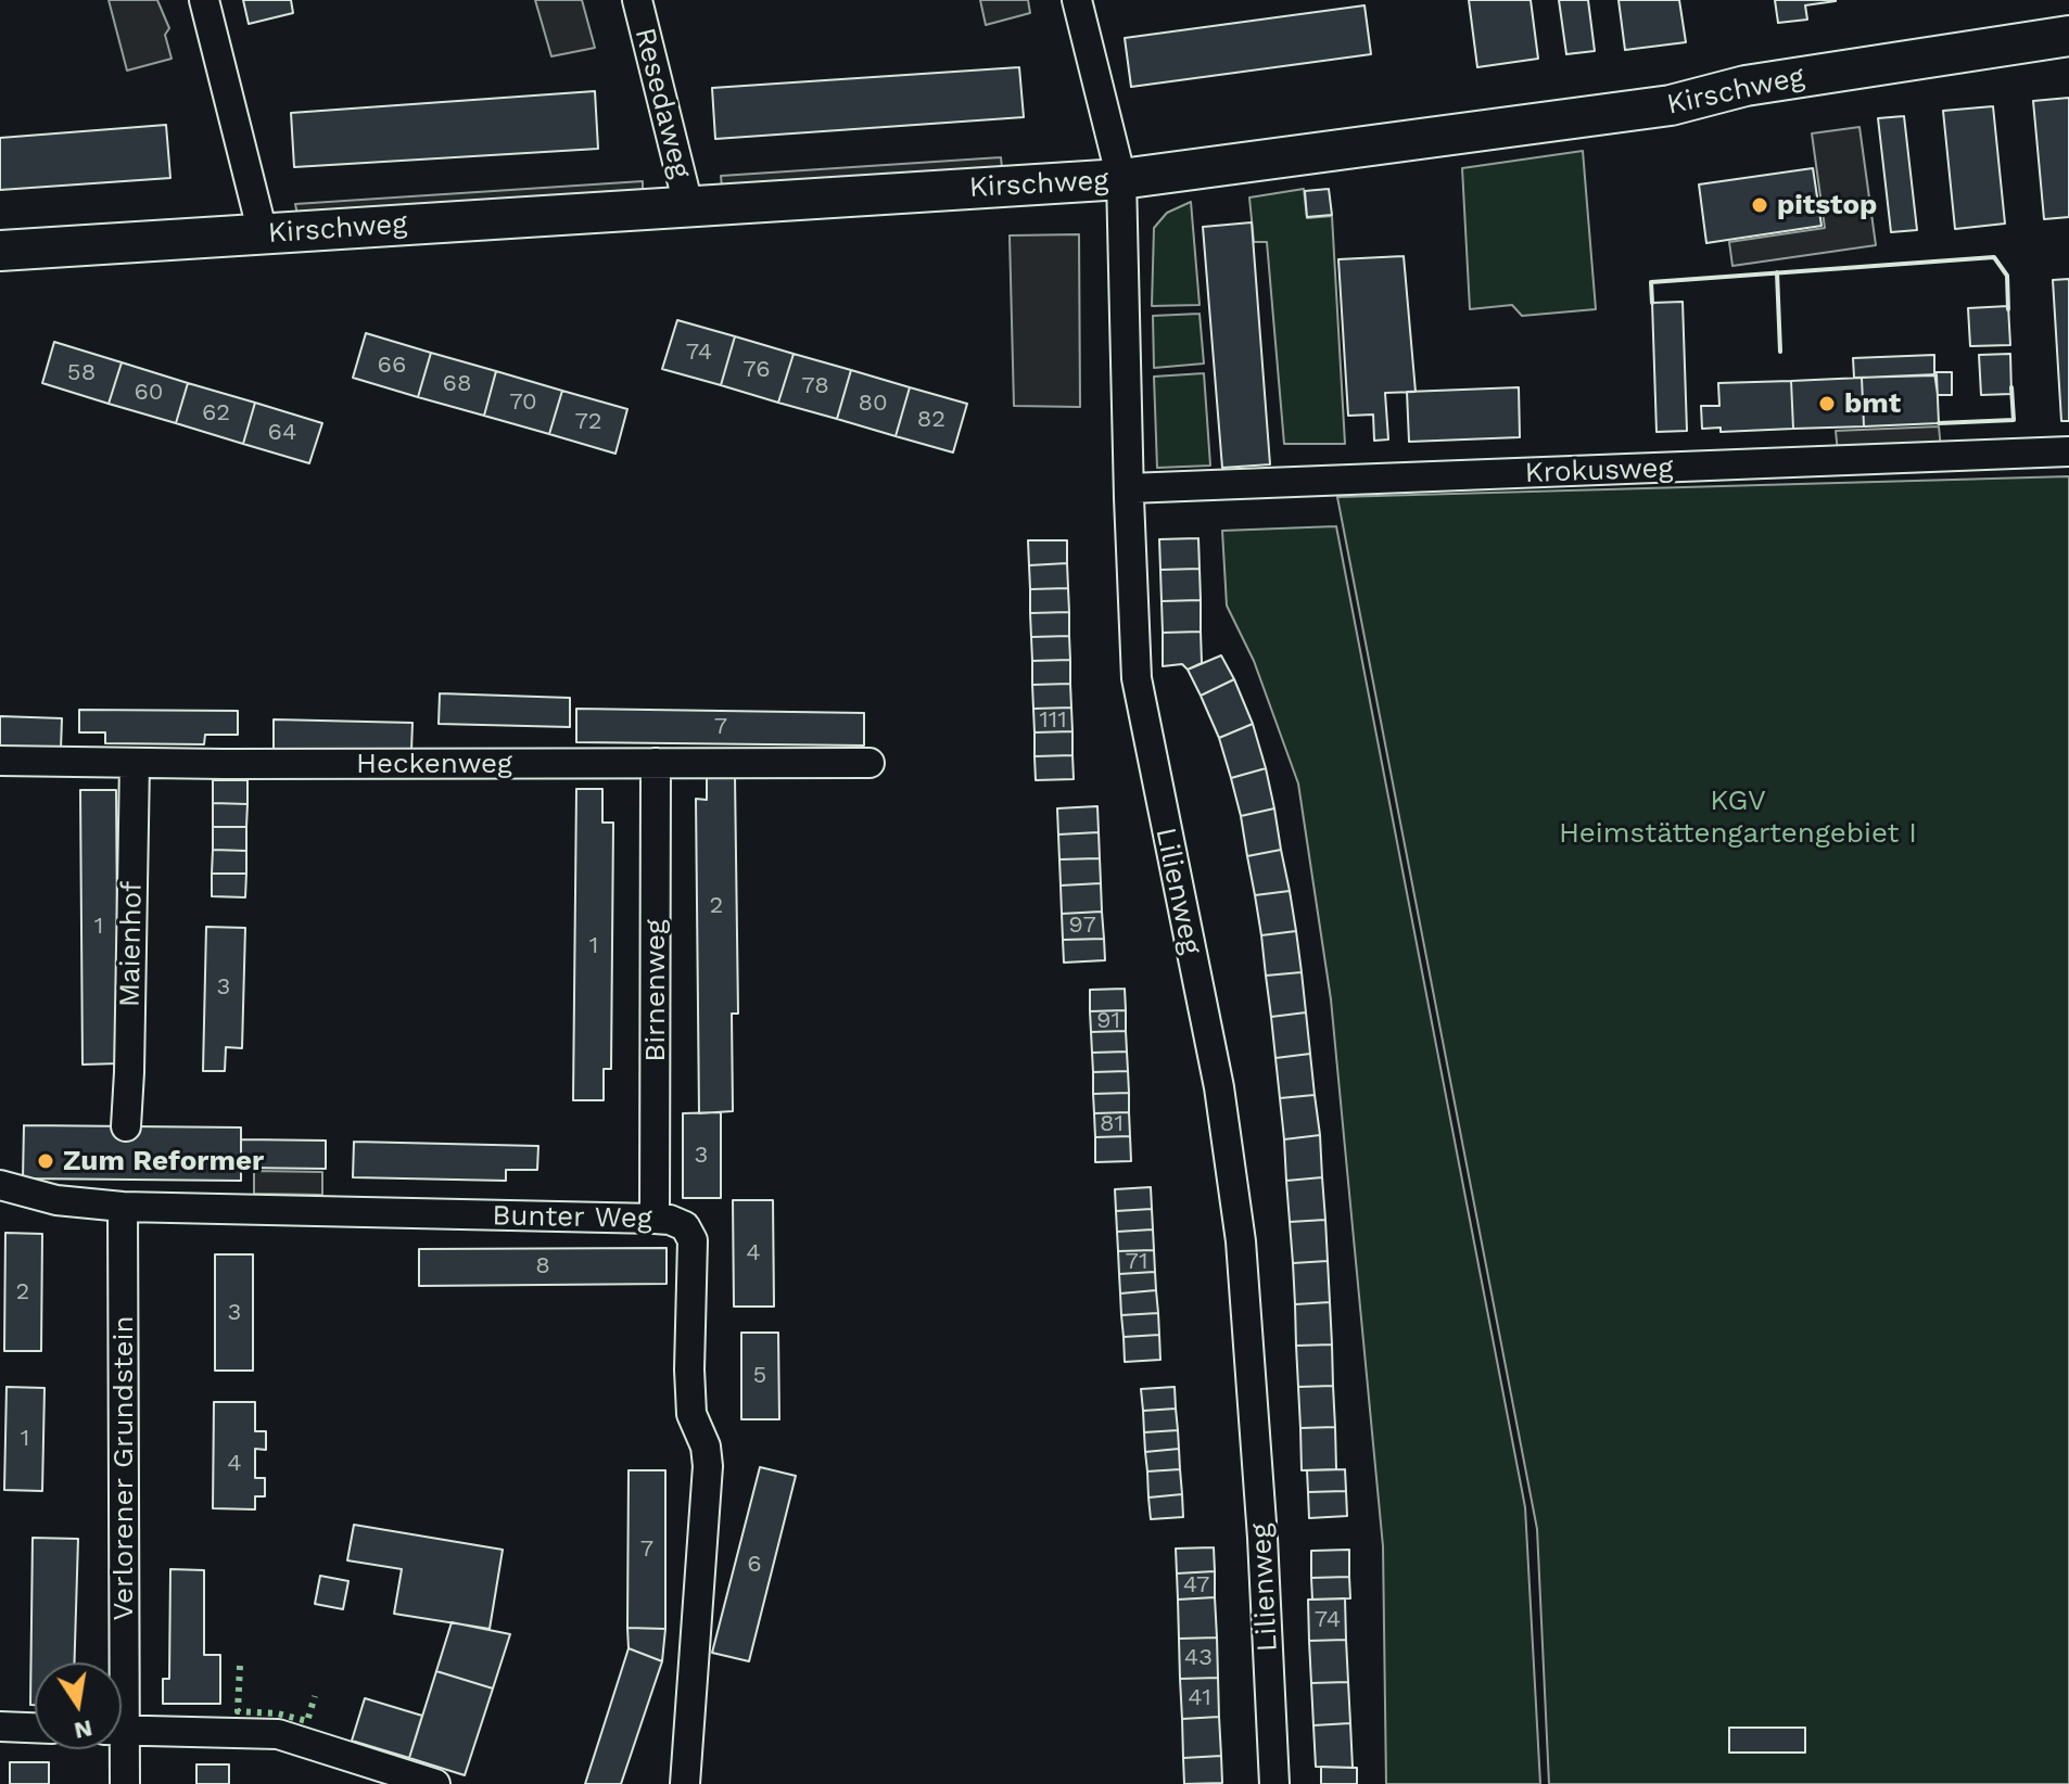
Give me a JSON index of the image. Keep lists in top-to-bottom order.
{
  "streets": {
    "main road": ["Kirschweg"],
    "street": [
      "Resedaweg",
      "Krokusweg",
      "Heckenweg",
      "Lilienweg",
      "Maienhof",
      "Birnenweg",
      "Bunter Weg",
      "Verlorener Grundstein"
    ]
  },
  "crossings": [
    ["Kirschweg", "Resedaweg"],
    ["Kirschweg", "Lilienweg"],
    ["Krokusweg", "Lilienweg"],
    ["Heckenweg", "Maienhof"],
    ["Heckenweg", "Birnenweg"],
    ["Birnenweg", "Bunter Weg"],
    ["Bunter Weg", "Verlorener Grundstein"]
  ],
  "parks": ["KGV Heimstättengartengebiet I"],
  "places": ["pitstop", "bmt", "Zum Reformer"],
  "house_numbers": [
    "74",
    "66",
    "76",
    "58",
    "68",
    "78",
    "60",
    "70",
    "80",
    "62",
    "82",
    "72",
    "64",
    "111",
    "7",
    "2",
    "97",
    "1",
    "1",
    "3",
    "91",
    "81",
    "3",
    "4",
    "71",
    "8",
    "2",
    "3",
    "5",
    "1",
    "4",
    "7",
    "6",
    "47",
    "74",
    "43",
    "41"
  ],
  "north": "bottom"
}
